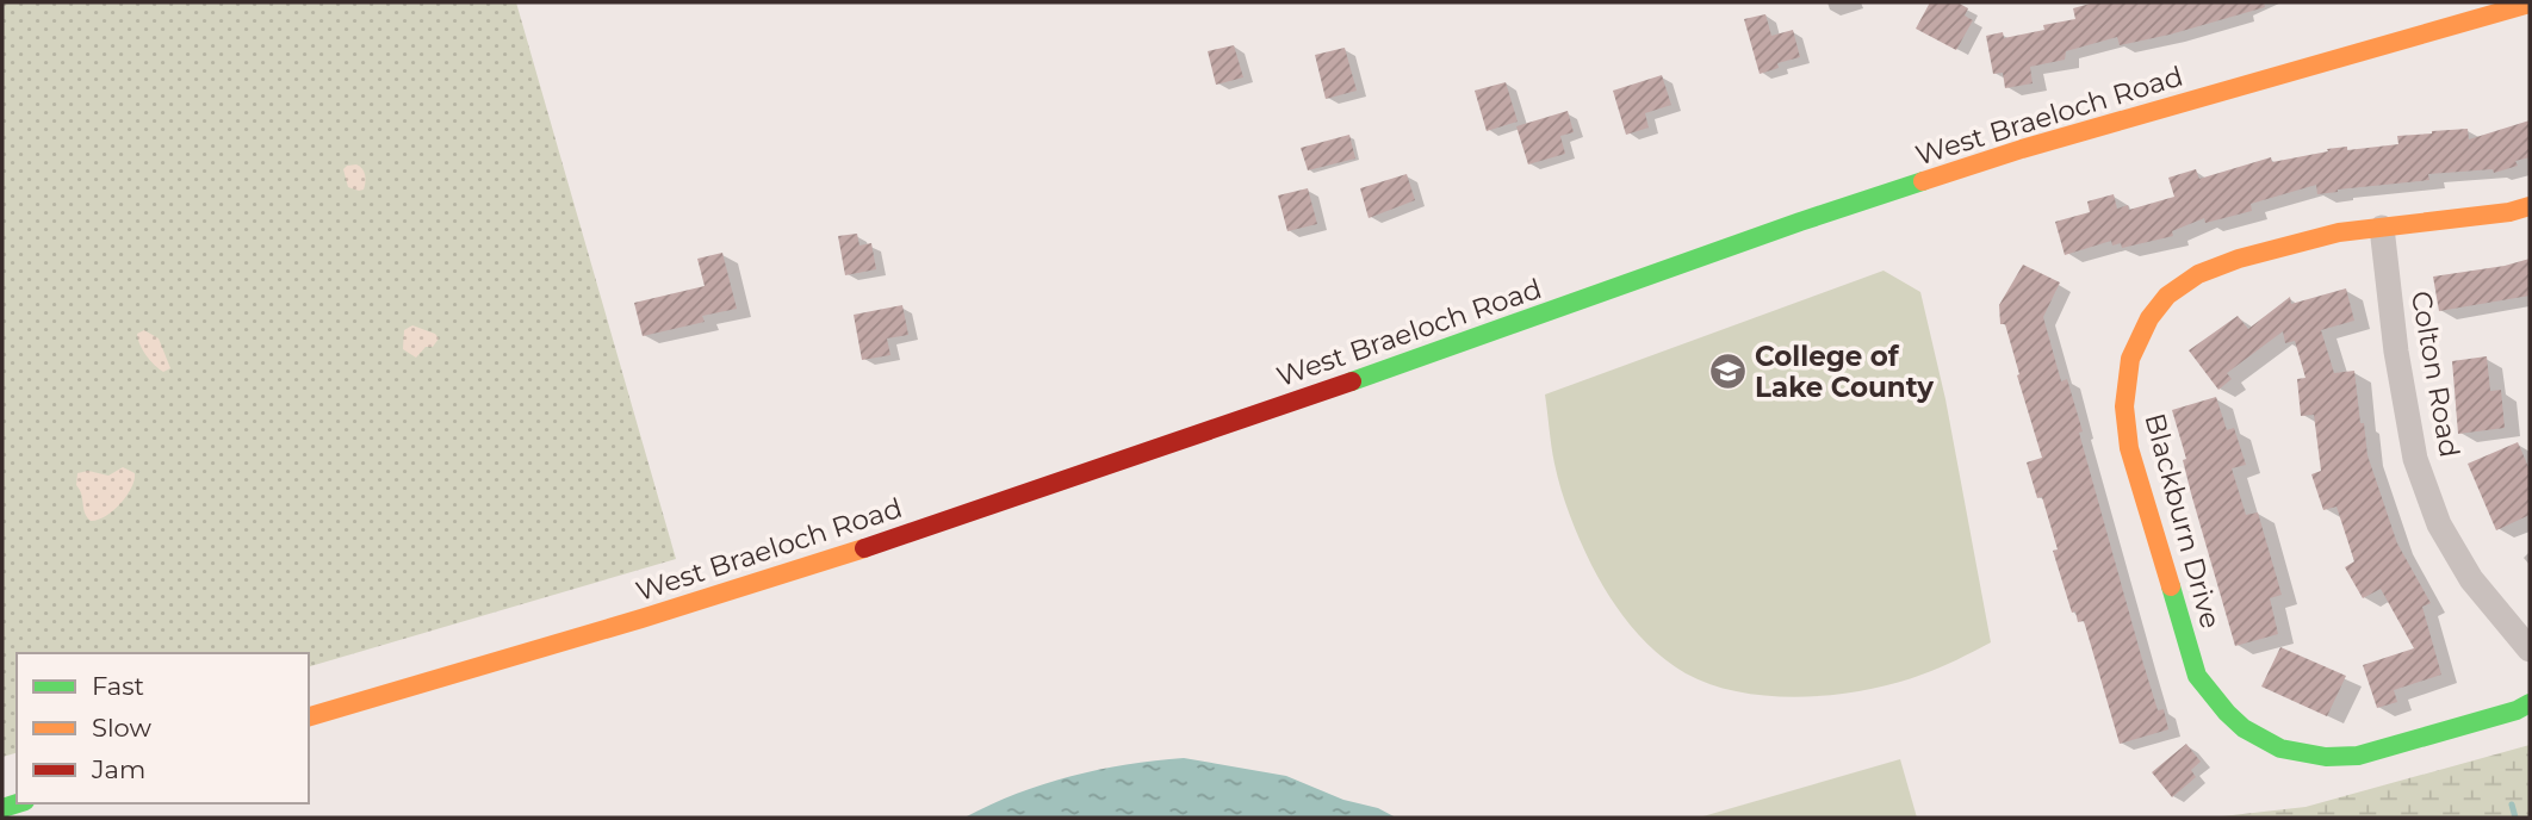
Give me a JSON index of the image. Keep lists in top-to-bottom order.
{
  "streets": {
    "street": ["West Braeloch Road", "Colton Road", "Blackburn Drive"]
  },
  "crossings": [
    ["Colton Road", "Blackburn Drive"]
  ],
  "places": {
    "school or university": ["College of Lake County"]
  },
  "legend": ["Fast", "Slow", "Jam"]
}
